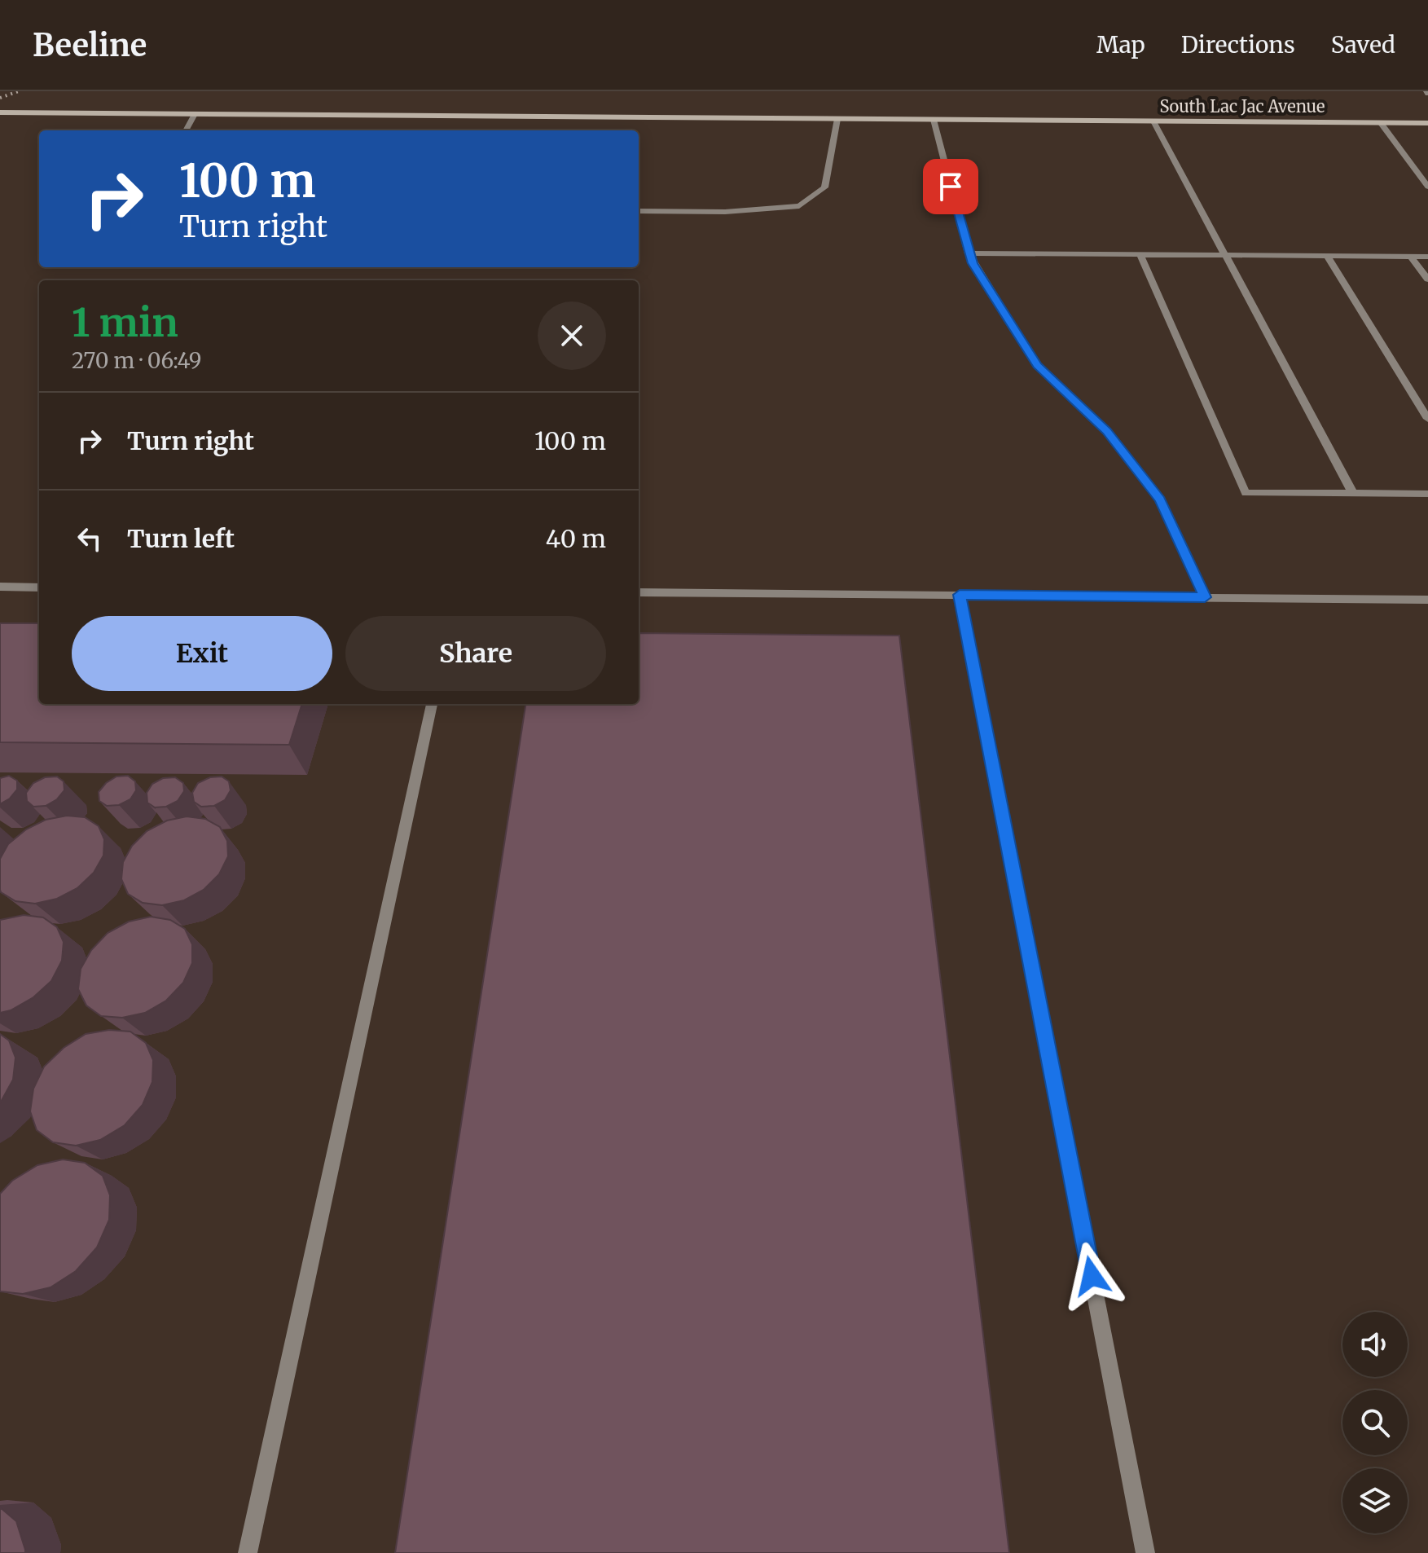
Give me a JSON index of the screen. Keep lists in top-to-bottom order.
{
  "streets": {
    "street": ["South Lac Jac Avenue"]
  },
  "page": {
    "header": "Beeline",
    "nav": ["Map", "Directions", "Saved"],
    "turn": ["100 m", "Turn right"],
    "heading": ["1 min", "270 m · 06:49"],
    "list": [
      {
        "name": "Turn right",
        "value": "100 m"
      },
      {
        "name": "Turn left",
        "value": "40 m"
      }
    ],
    "buttons": ["Exit", "Share"]
  }
}
